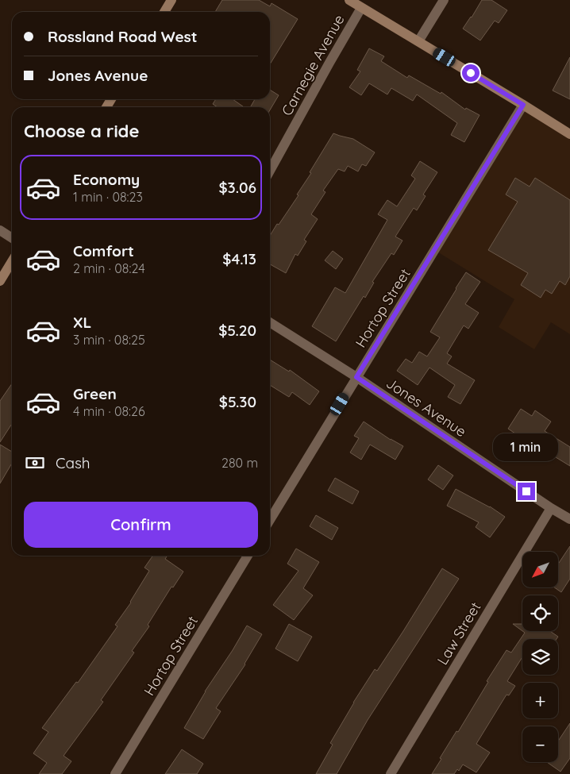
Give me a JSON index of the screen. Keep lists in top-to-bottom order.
{
  "streets": {
    "street": [
      "Carnegie Avenue",
      "Hortop Street",
      "Jones Avenue",
      "Law Street"
    ]
  },
  "crossings": [
    ["Hortop Street", "Jones Avenue"],
    ["Jones Avenue", "Law Street"]
  ],
  "north": "bottom left",
  "page": {
    "banner": ["Rossland Road West", "Jones Avenue"],
    "heading": "Choose a ride",
    "list": [
      {
        "name": "Economy",
        "note": "1 min · 08:23",
        "value": "$3.06"
      },
      {
        "name": "Comfort",
        "note": "2 min · 08:24",
        "value": "$4.13"
      },
      {
        "name": "XL",
        "note": "3 min · 08:25",
        "value": "$5.20"
      },
      {
        "name": "Green",
        "note": "4 min · 08:26",
        "value": "$5.30"
      }
    ],
    "bubble": "1 min",
    "pay": ["Cash", "280 m"],
    "buttons": "Confirm",
    "map_buttons": ["+", "−"]
  }
}
